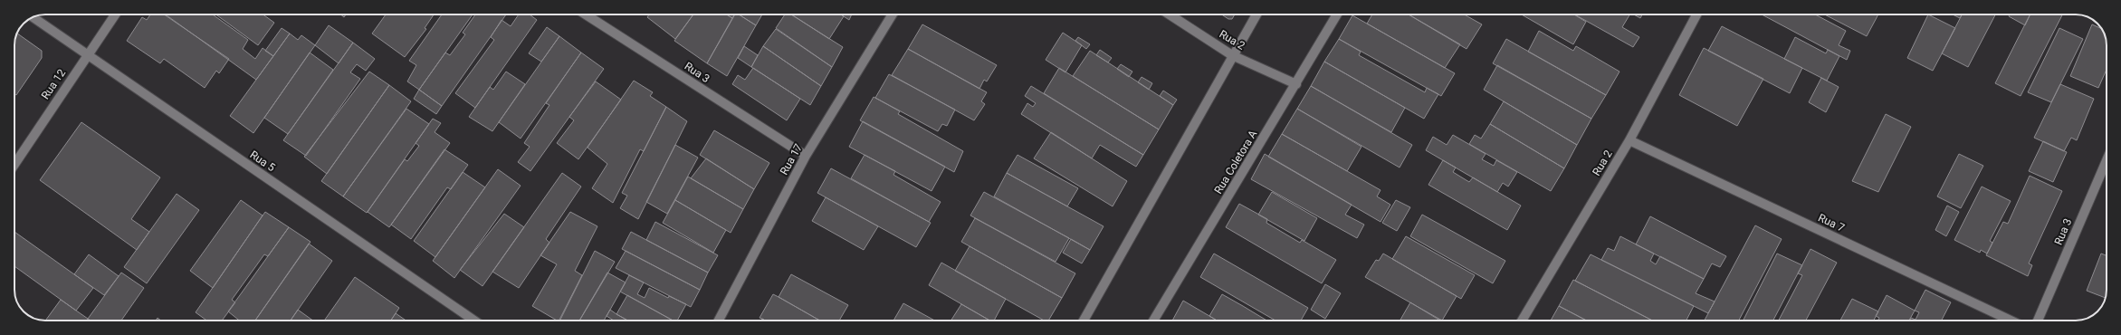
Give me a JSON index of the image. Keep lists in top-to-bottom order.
{
  "streets": {
    "street": [
      "Rua 2",
      "Rua 3",
      "Rua 12",
      "Rua 17",
      "Rua 5",
      "Rua Coletora A",
      "Rua 7"
    ]
  },
  "crossings": [
    ["Rua 2", "Rua Coletora A"],
    ["Rua 2", "Rua 7"],
    ["Rua 3", "Rua 17"],
    ["Rua 12", "Rua 5"]
  ]
}
